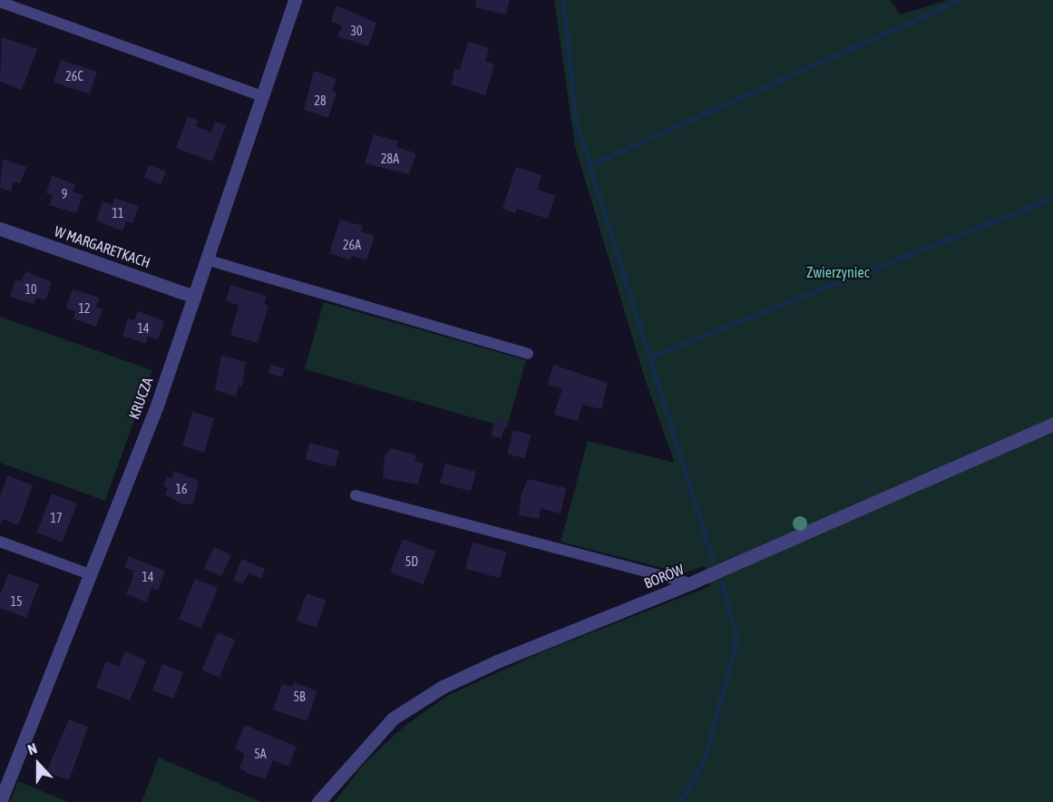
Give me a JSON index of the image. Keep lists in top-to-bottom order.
{
  "streets": {
    "street": ["W MARGARETKACH", "KRUCZA", "BORÓW"]
  },
  "crossings": [
    ["W MARGARETKACH", "KRUCZA"]
  ],
  "parks": ["Zwierzyniec"],
  "house_numbers": [
    "30",
    "26C",
    "28",
    "28A",
    "9",
    "11",
    "26A",
    "10",
    "12",
    "14",
    "16",
    "17",
    "5D",
    "14",
    "15",
    "5B",
    "5A"
  ],
  "north": "top"
}
